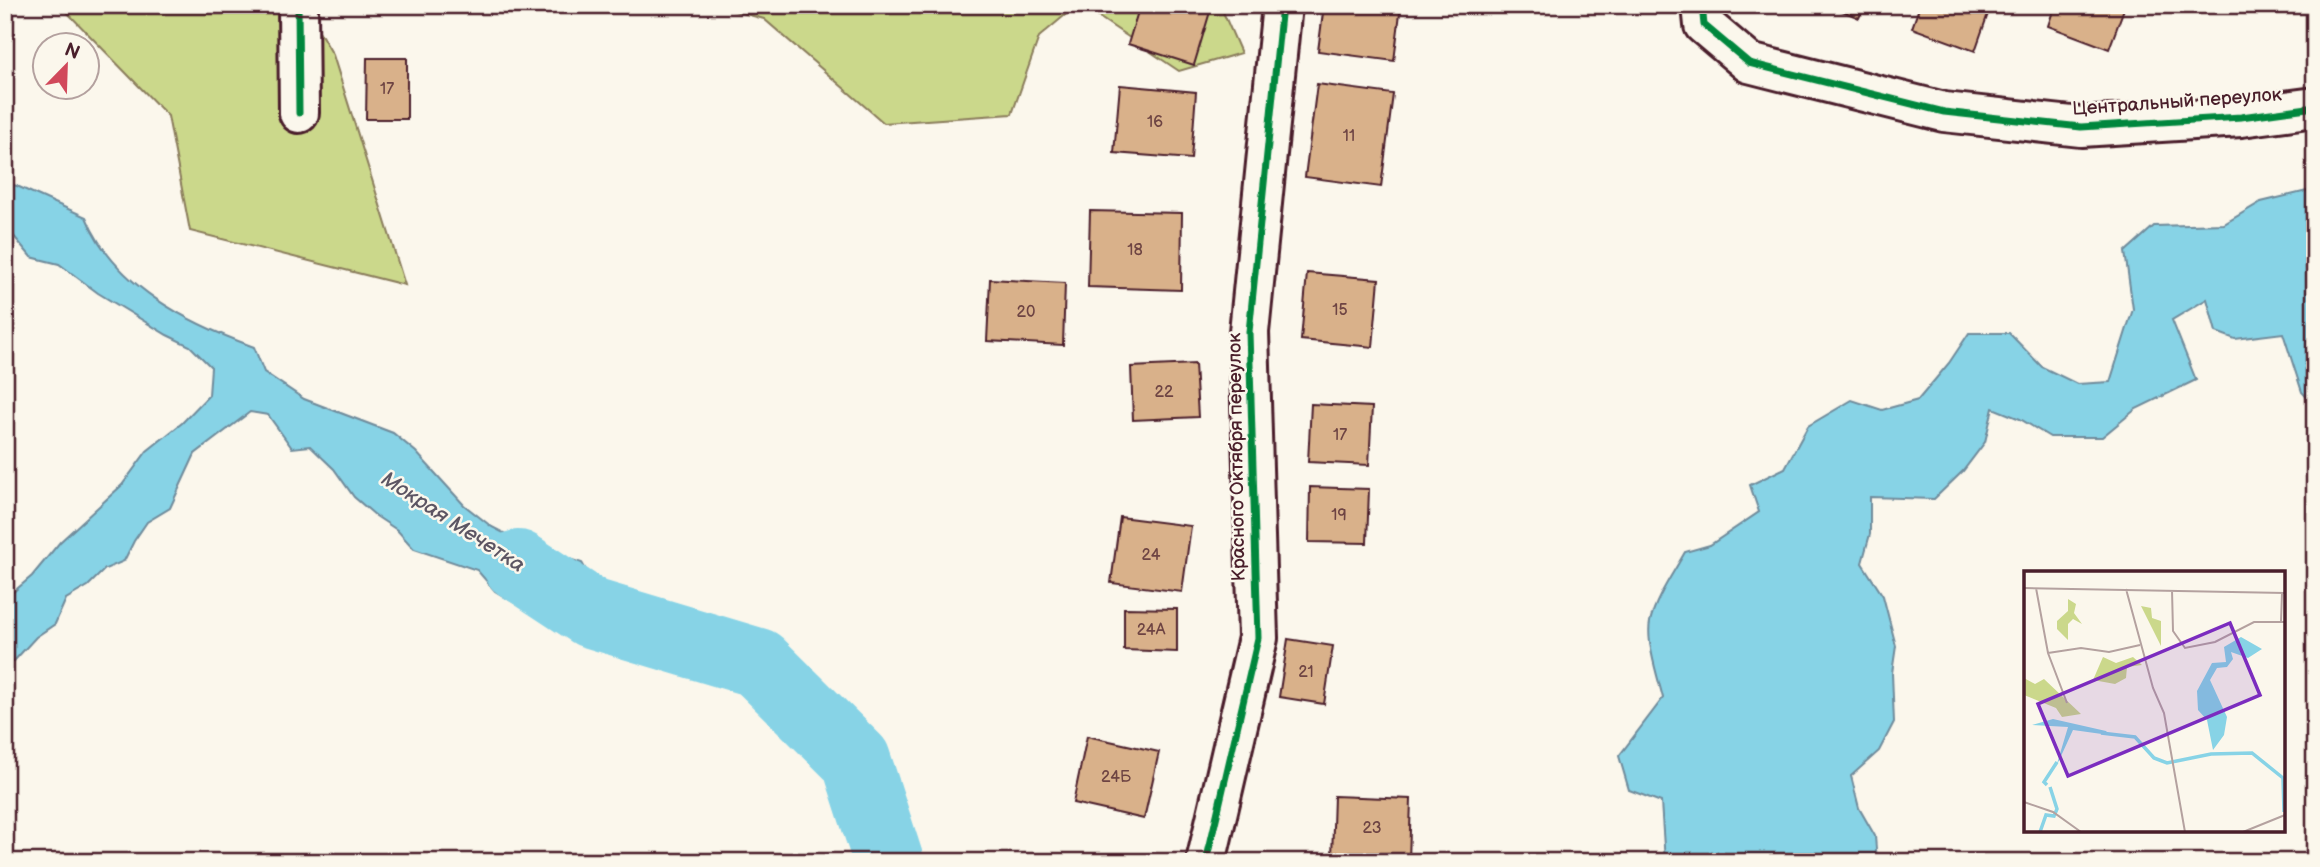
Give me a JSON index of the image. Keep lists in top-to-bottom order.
{
  "streets": {
    "street": ["Центральный переулок", "Красного Октября переулок"]
  },
  "water": ["Мокрая Мечетка"],
  "house_numbers": [
    "17",
    "16",
    "11",
    "18",
    "15",
    "20",
    "22",
    "17",
    "19",
    "24",
    "24А",
    "21",
    "24Б",
    "23"
  ],
  "north": "top right"
}
